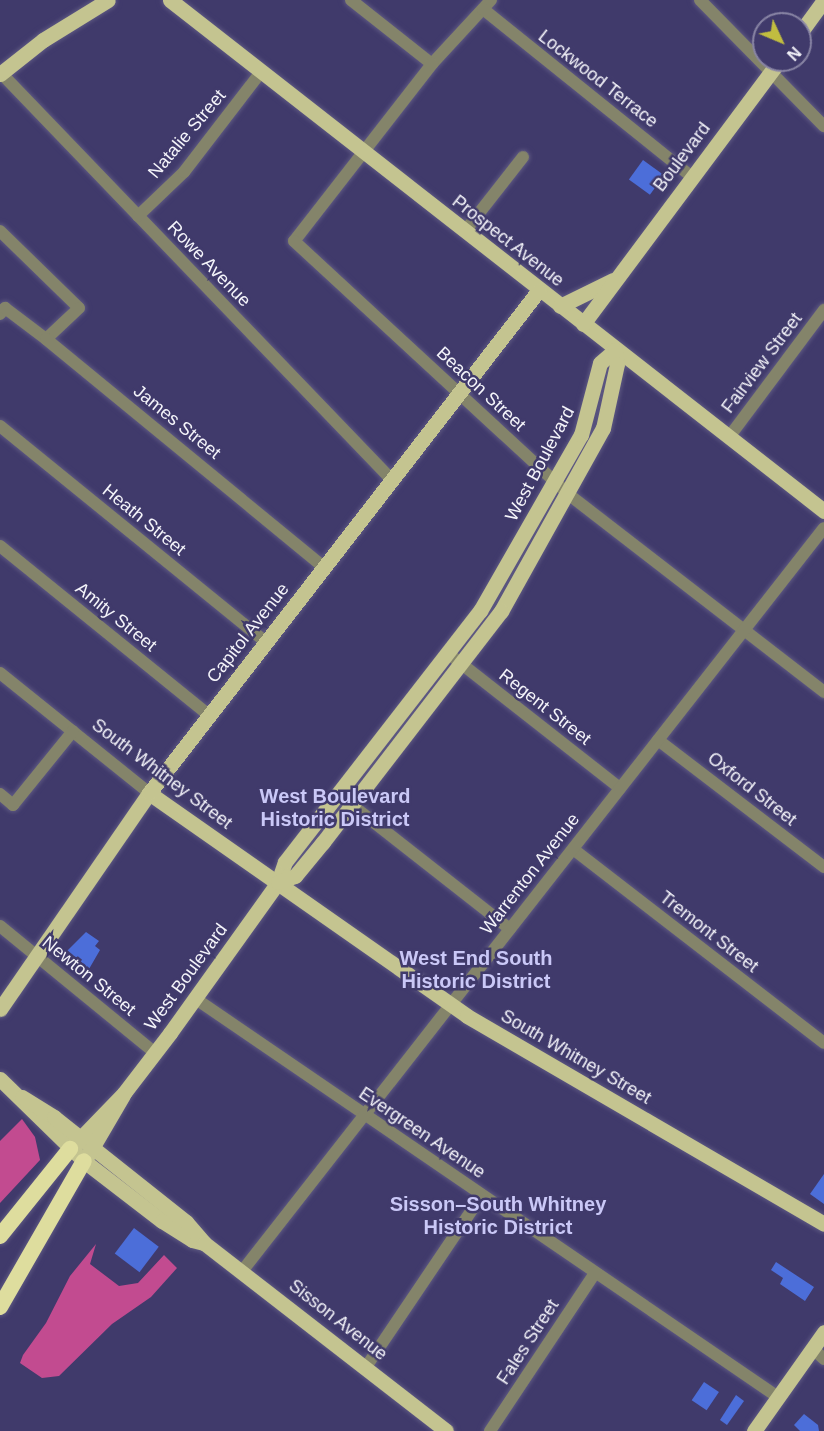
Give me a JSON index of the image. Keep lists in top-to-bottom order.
{
  "streets": {
    "main road": [
      "Boulevard",
      "Prospect Avenue",
      "West Boulevard",
      "Capitol Avenue",
      "South Whitney Street",
      "Sisson Avenue"
    ],
    "street": [
      "Lockwood Terrace",
      "Natalie Street",
      "Rowe Avenue",
      "Fairview Street",
      "Beacon Street",
      "James Street",
      "Heath Street",
      "Amity Street",
      "Regent Street",
      "Oxford Street",
      "Warrenton Avenue",
      "Tremont Street",
      "Newton Street",
      "Evergreen Avenue",
      "Fales Street"
    ]
  },
  "crossings": [
    ["Lockwood Terrace", "Boulevard"],
    ["Natalie Street", "Prospect Avenue"],
    ["Natalie Street", "Rowe Avenue"],
    ["Boulevard", "Prospect Avenue"],
    ["Prospect Avenue", "Fairview Street"],
    ["Prospect Avenue", "Beacon Street"],
    ["Prospect Avenue", "West Boulevard"],
    ["Prospect Avenue", "Capitol Avenue"],
    ["Rowe Avenue", "Capitol Avenue"],
    ["Beacon Street", "West Boulevard"],
    ["Beacon Street", "Capitol Avenue"],
    ["Beacon Street", "Warrenton Avenue"],
    ["James Street", "Capitol Avenue"],
    ["West Boulevard", "Regent Street"],
    ["West Boulevard", "South Whitney Street"],
    ["West Boulevard", "Newton Street"],
    ["West Boulevard", "Evergreen Avenue"],
    ["West Boulevard", "Sisson Avenue"],
    ["Heath Street", "Capitol Avenue"],
    ["Amity Street", "Capitol Avenue"],
    ["Capitol Avenue", "South Whitney Street"],
    ["Capitol Avenue", "Newton Street"],
    ["Regent Street", "Warrenton Avenue"],
    ["South Whitney Street", "Warrenton Avenue"],
    ["Oxford Street", "Warrenton Avenue"],
    ["Warrenton Avenue", "Tremont Street"],
    ["Warrenton Avenue", "Evergreen Avenue"],
    ["Warrenton Avenue", "Sisson Avenue"],
    ["Evergreen Avenue", "Fales Street"]
  ],
  "districts": ["West Boulevard Historic District", "West End South Historic District", "Sisson–South Whitney Historic District"],
  "north": "bottom right"
}
